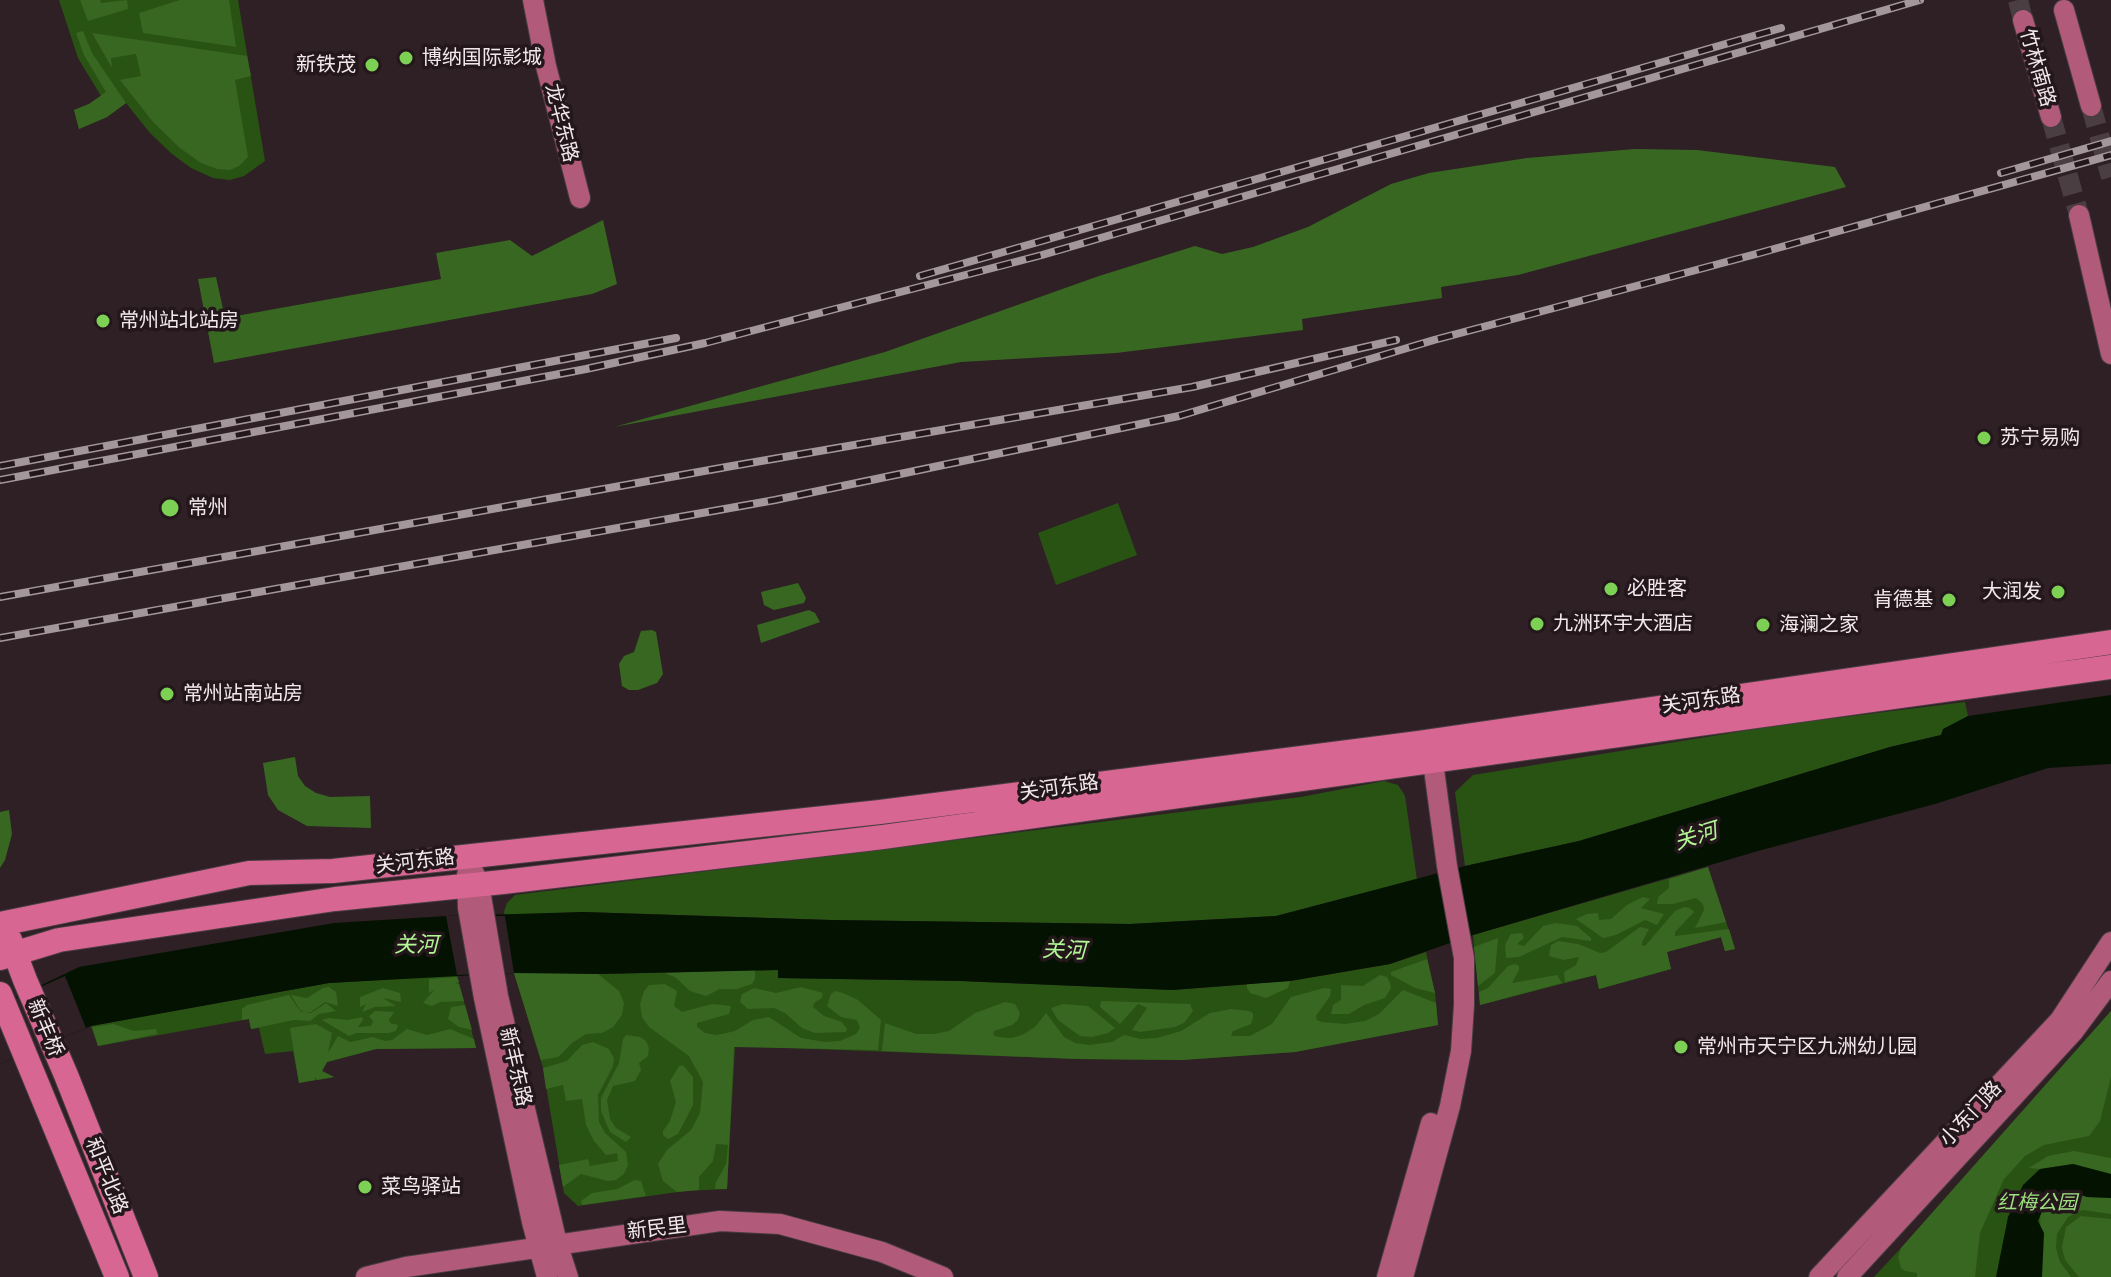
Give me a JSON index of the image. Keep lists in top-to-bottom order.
{
  "streets": {
    "main road": ["关河东路", "新丰桥", "和平北路"],
    "street": [
      "竹林南路",
      "龙华东路",
      "新丰东路",
      "小东门路",
      "新民里"
    ]
  },
  "crossings": [
    ["关河东路", "新丰桥"],
    ["关河东路", "新丰东路"],
    ["新丰桥", "和平北路"],
    ["新丰东路", "新民里"]
  ],
  "water": ["关河"],
  "parks": ["红梅公园"],
  "places": [
    "博纳国际影城",
    "新铁茂",
    "常州站北站房",
    "苏宁易购",
    "常州",
    "必胜客",
    "大润发",
    "肯德基",
    "九洲环宇大酒店",
    "海澜之家",
    "常州站南站房",
    "常州市天宁区九洲幼儿园",
    "菜鸟驿站"
  ]
}
